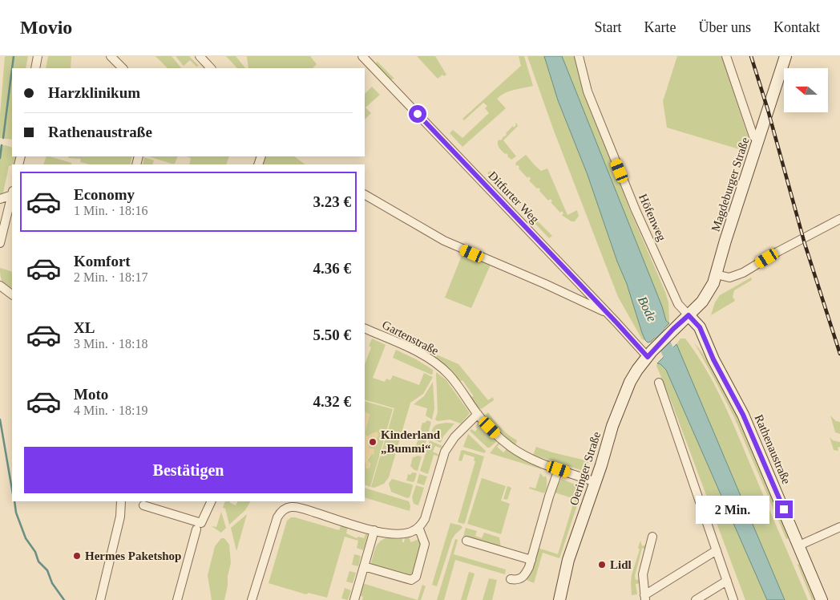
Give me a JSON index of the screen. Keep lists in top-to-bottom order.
{
  "streets": {
    "main road": ["Magdeburger Straße", "Rathenaustraße", "Oeringer Straße"],
    "street": ["Ditfurter Weg", "Höfenweg", "Gartenstraße"]
  },
  "crossings": [
    ["Magdeburger Straße", "Höfenweg"],
    ["Magdeburger Straße", "Rathenaustraße"],
    ["Magdeburger Straße", "Oeringer Straße"],
    ["Ditfurter Weg", "Oeringer Straße"],
    ["Höfenweg", "Rathenaustraße"],
    ["Gartenstraße", "Oeringer Straße"]
  ],
  "water": ["Bode"],
  "places": ["Kinderland „Bummi“", "Hermes Paketshop", "Lidl"],
  "north": "left",
  "page": {
    "header": "Movio",
    "nav": [
      "Start",
      "Karte",
      "Über uns",
      "Kontakt"
    ],
    "banner": ["Harzklinikum", "Rathenaustraße"],
    "list": [
      {
        "name": "Economy",
        "note": "1 Min. · 18:16",
        "value": "3.23 €"
      },
      {
        "name": "Komfort",
        "note": "2 Min. · 18:17",
        "value": "4.36 €"
      },
      {
        "name": "XL",
        "note": "3 Min. · 18:18",
        "value": "5.50 €"
      },
      {
        "name": "Moto",
        "note": "4 Min. · 18:19",
        "value": "4.32 €"
      }
    ],
    "buttons": "Bestätigen",
    "bubble": "2 Min."
  }
}
